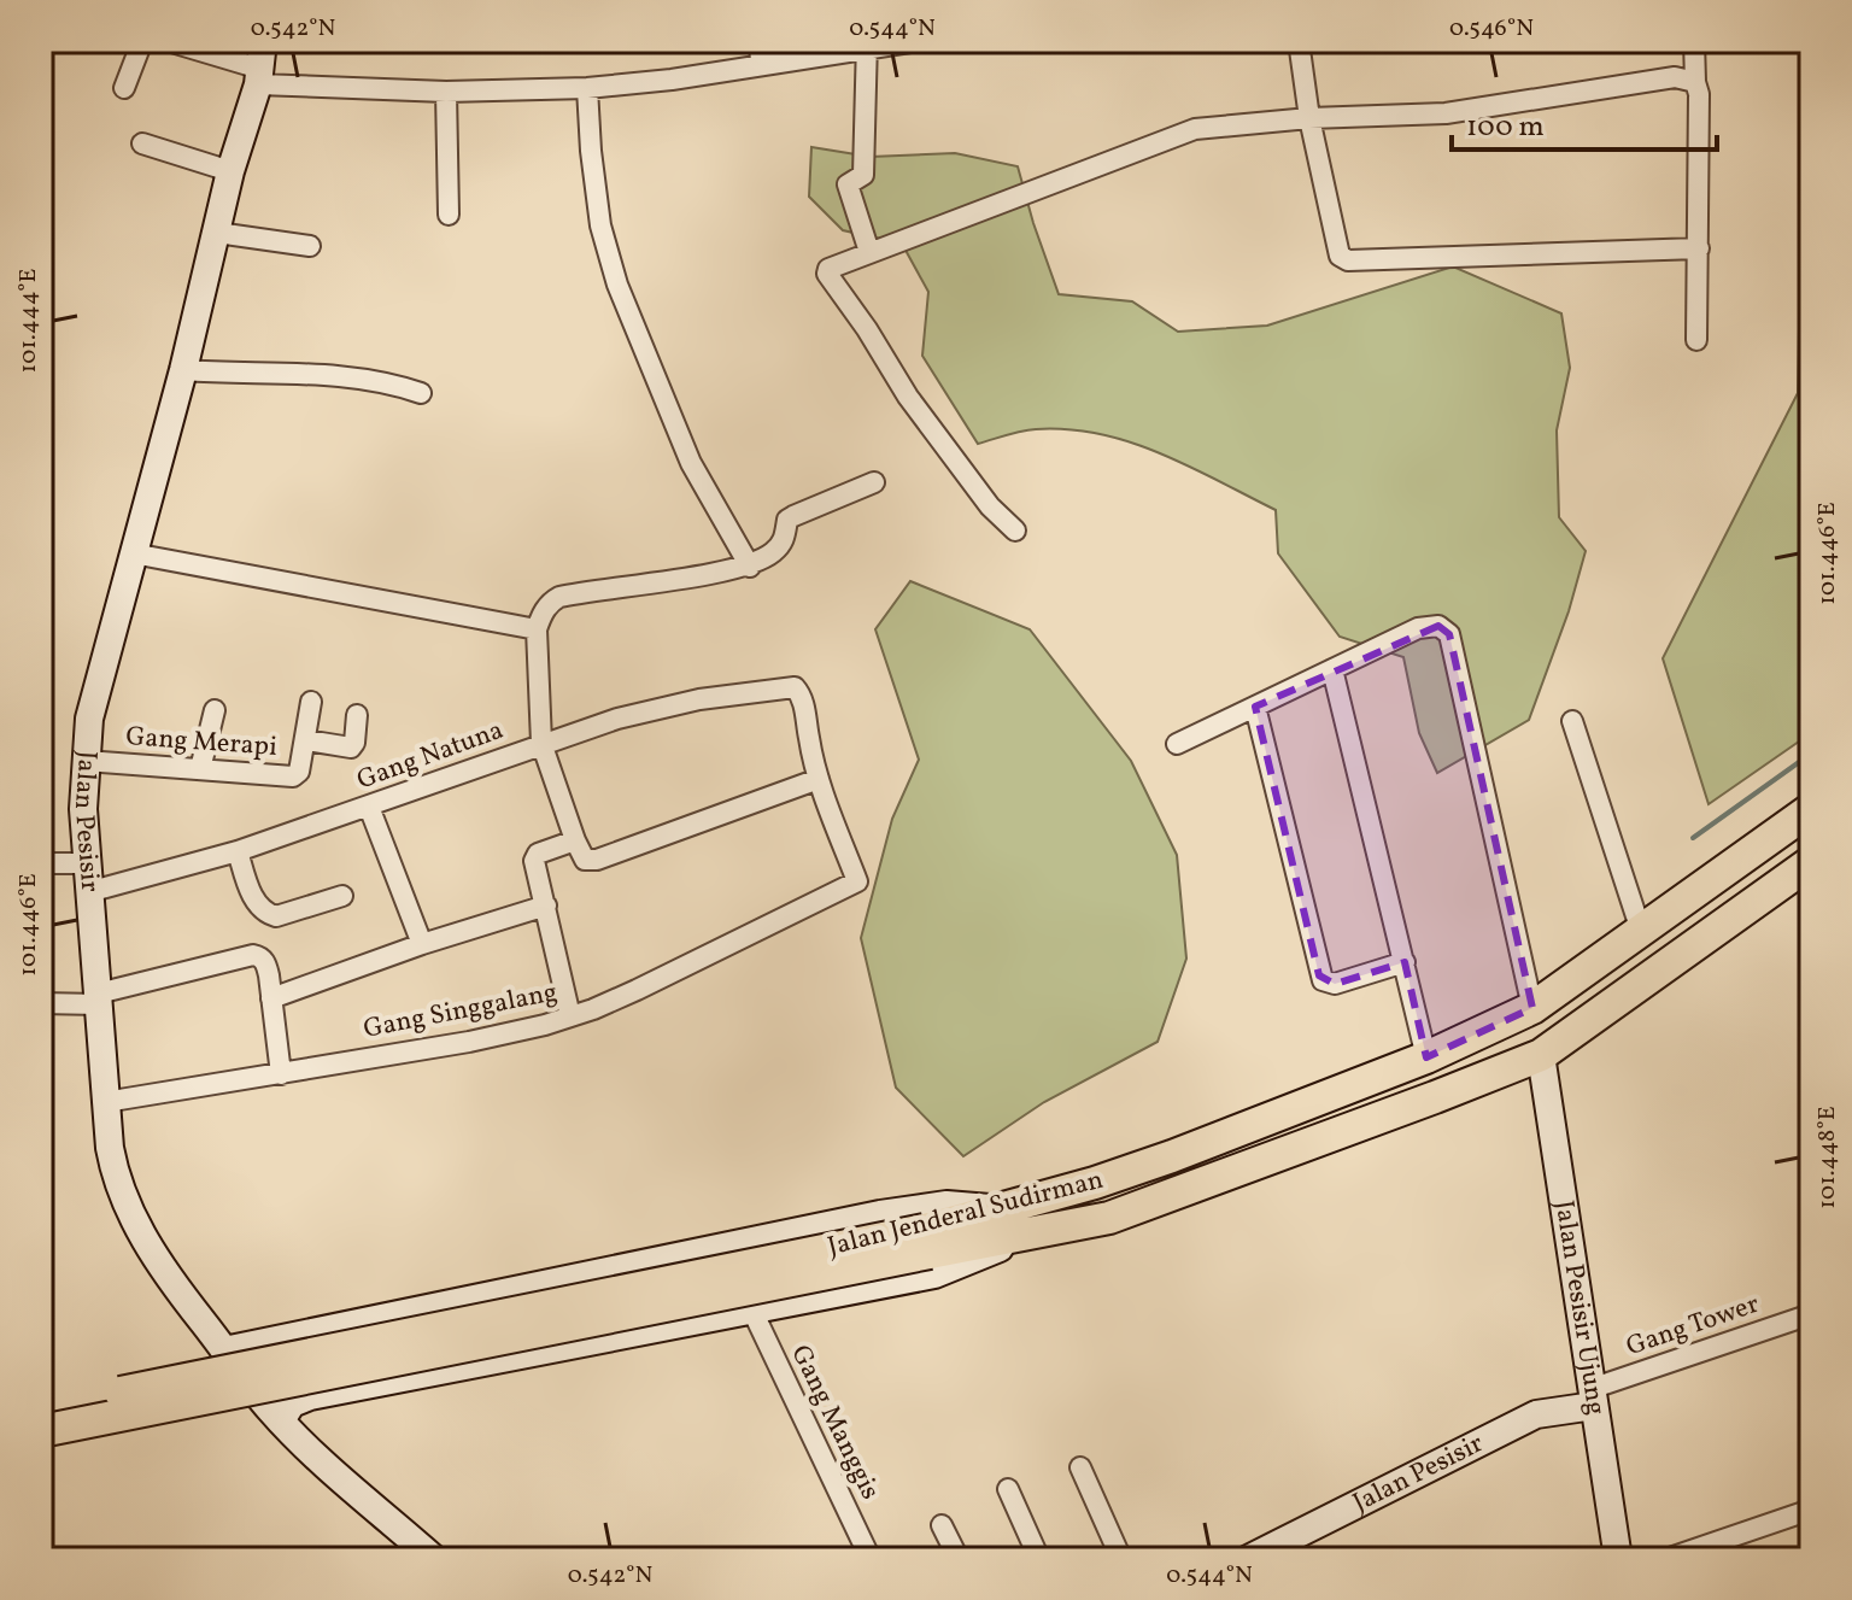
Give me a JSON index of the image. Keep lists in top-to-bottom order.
{
  "streets": {
    "main road": ["Jalan Jenderal Sudirman"],
    "street": [
      "Gang Merapi",
      "Gang Natuna",
      "Jalan Pesisir",
      "Gang Singgalang",
      "Jalan Pesisir Ujung",
      "Gang Tower",
      "Gang Manggis"
    ]
  },
  "crossings": [
    ["Gang Merapi", "Jalan Pesisir"],
    ["Gang Natuna", "Jalan Pesisir"],
    ["Gang Natuna", "Gang Singgalang"],
    ["Jalan Pesisir", "Gang Singgalang"],
    ["Jalan Pesisir", "Jalan Pesisir Ujung"],
    ["Jalan Pesisir", "Gang Tower"],
    ["Jalan Jenderal Sudirman", "Jalan Pesisir Ujung"],
    ["Jalan Pesisir Ujung", "Gang Tower"]
  ],
  "scale_bar": "100 m",
  "coordinates": [
    "0.542°N",
    "0.544°N",
    "0.546°N",
    "101.444°E",
    "101.446°E",
    "101.448°E"
  ]
}
